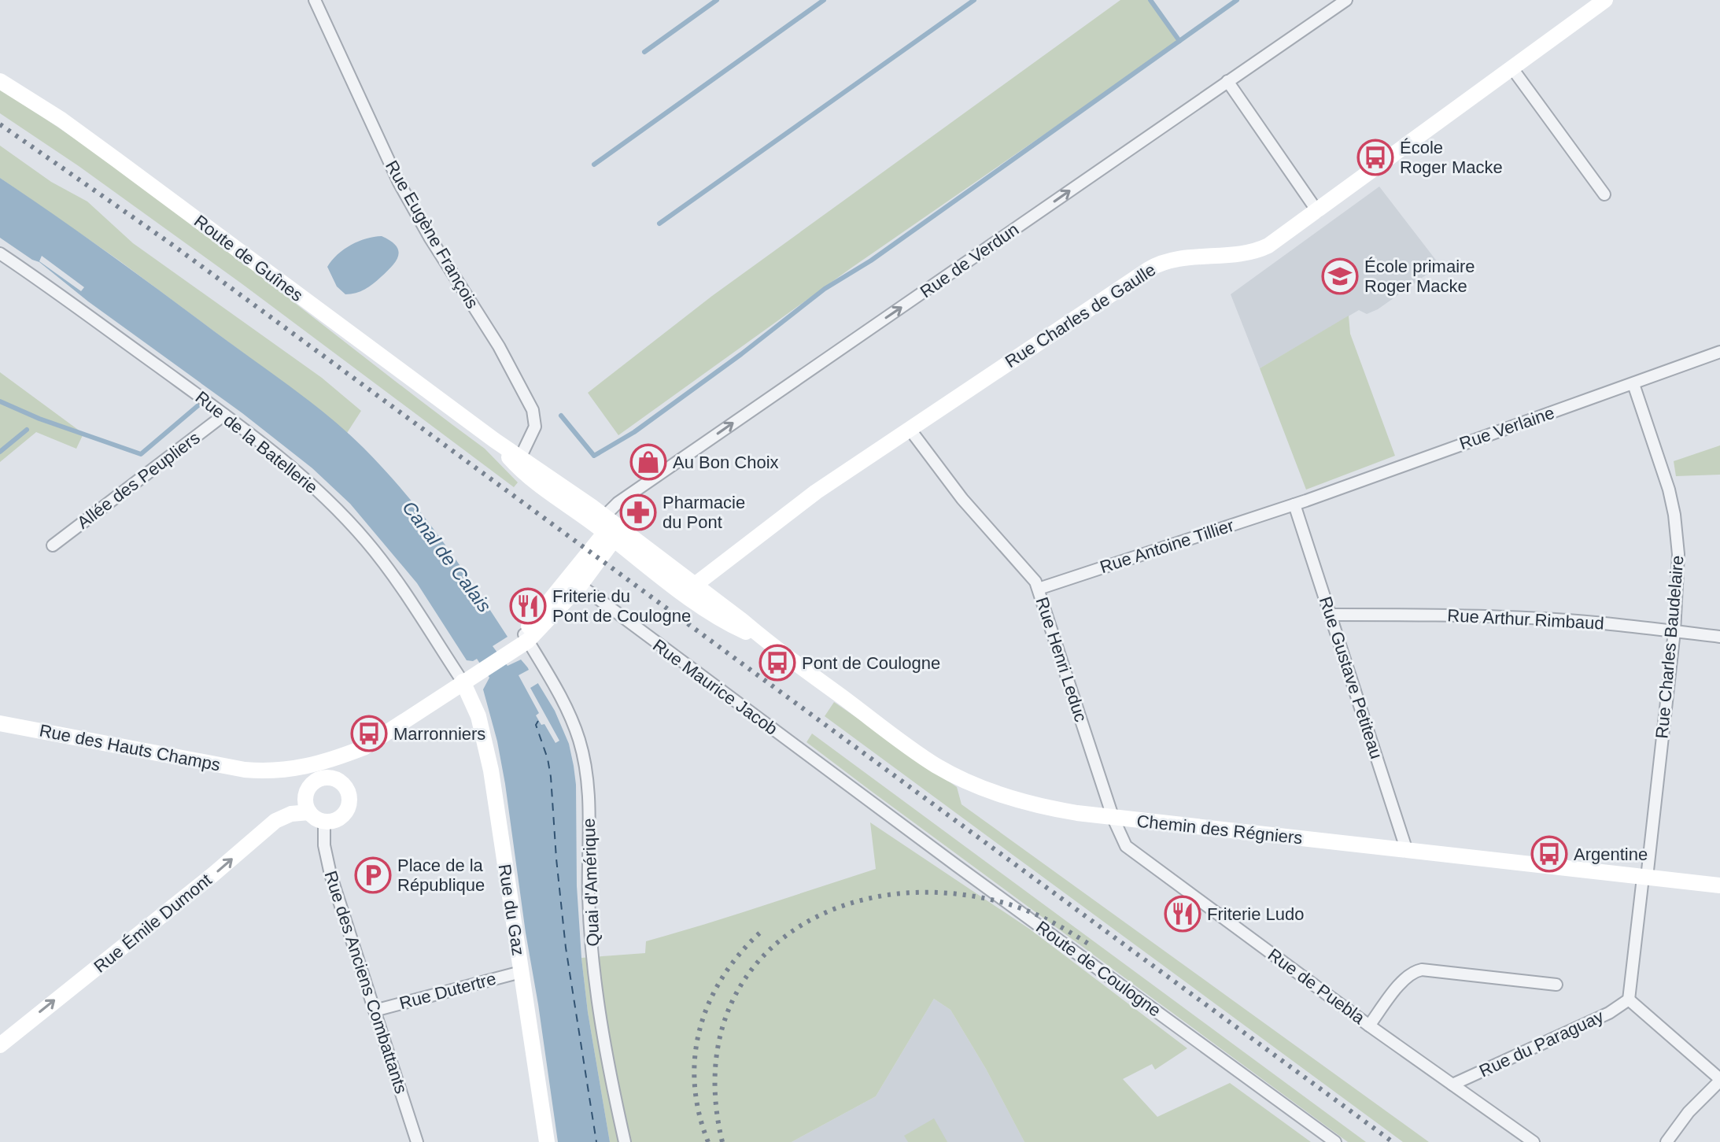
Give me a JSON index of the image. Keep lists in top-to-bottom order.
{
  "streets": {
    "street": [
      "Rue Eugène François",
      "Route de Guînes",
      "Rue de Verdun",
      "Rue Charles de Gaulle",
      "Rue Verlaine",
      "Rue de la Batellerie",
      "Allée des Peupliers",
      "Rue Antoine Tillier",
      "Rue Arthur Rimbaud",
      "Rue Charles Baudelaire",
      "Rue Henri Leduc",
      "Rue Gustave Petiteau",
      "Rue Maurice Jacob",
      "Rue des Hauts Champs",
      "Chemin des Régniers",
      "Quai d'Amérique",
      "Rue du Gaz",
      "Rue Émile Dumont",
      "Route de Coulogne",
      "Rue des Anciens Combattants",
      "Rue de Puebla",
      "Rue Dutertre",
      "Rue du Paraguay"
    ]
  },
  "crossings": [
    ["Rue Eugène François", "Route de Guînes"],
    ["Route de Guînes", "Rue de Verdun"],
    ["Route de Guînes", "Chemin des Régniers"],
    ["Rue de Verdun", "Chemin des Régniers"],
    ["Rue Charles de Gaulle", "Rue Henri Leduc"],
    ["Rue Charles de Gaulle", "Chemin des Régniers"],
    ["Rue Verlaine", "Rue Antoine Tillier"],
    ["Rue Verlaine", "Rue Charles Baudelaire"],
    ["Rue Verlaine", "Rue Gustave Petiteau"],
    ["Rue de la Batellerie", "Allée des Peupliers"],
    ["Rue de la Batellerie", "Rue des Hauts Champs"],
    ["Rue de la Batellerie", "Rue du Gaz"],
    ["Rue Antoine Tillier", "Rue Henri Leduc"],
    ["Rue Antoine Tillier", "Rue Gustave Petiteau"],
    ["Rue Arthur Rimbaud", "Rue Charles Baudelaire"],
    ["Rue Arthur Rimbaud", "Rue Gustave Petiteau"],
    ["Rue Charles Baudelaire", "Chemin des Régniers"],
    ["Rue Charles Baudelaire", "Rue du Paraguay"],
    ["Rue Henri Leduc", "Chemin des Régniers"],
    ["Rue Henri Leduc", "Rue de Puebla"],
    ["Rue Gustave Petiteau", "Chemin des Régniers"],
    ["Rue Maurice Jacob", "Route de Coulogne"],
    ["Rue des Hauts Champs", "Rue du Gaz"],
    ["Rue des Hauts Champs", "Rue Émile Dumont"],
    ["Rue des Hauts Champs", "Rue des Anciens Combattants"],
    ["Chemin des Régniers", "Rue de Puebla"],
    ["Rue du Gaz", "Rue Dutertre"],
    ["Rue Émile Dumont", "Rue des Anciens Combattants"],
    ["Rue des Anciens Combattants", "Rue Dutertre"],
    ["Rue de Puebla", "Rue du Paraguay"]
  ],
  "one_way": ["Rue de Verdun", "Rue Émile Dumont"],
  "water": ["Canal de Calais"],
  "places": {
    "bus stop": [
      "École Roger Macke",
      "Pont de Coulogne",
      "Marronniers",
      "Argentine"
    ],
    "school or university": ["École primaire Roger Macke"],
    "shop": ["Au Bon Choix"],
    "pharmacy": ["Pharmacie du Pont"],
    "restaurant": ["Friterie du Pont de Coulogne", "Friterie Ludo"],
    "parking": ["Place de la République"]
  }
}
